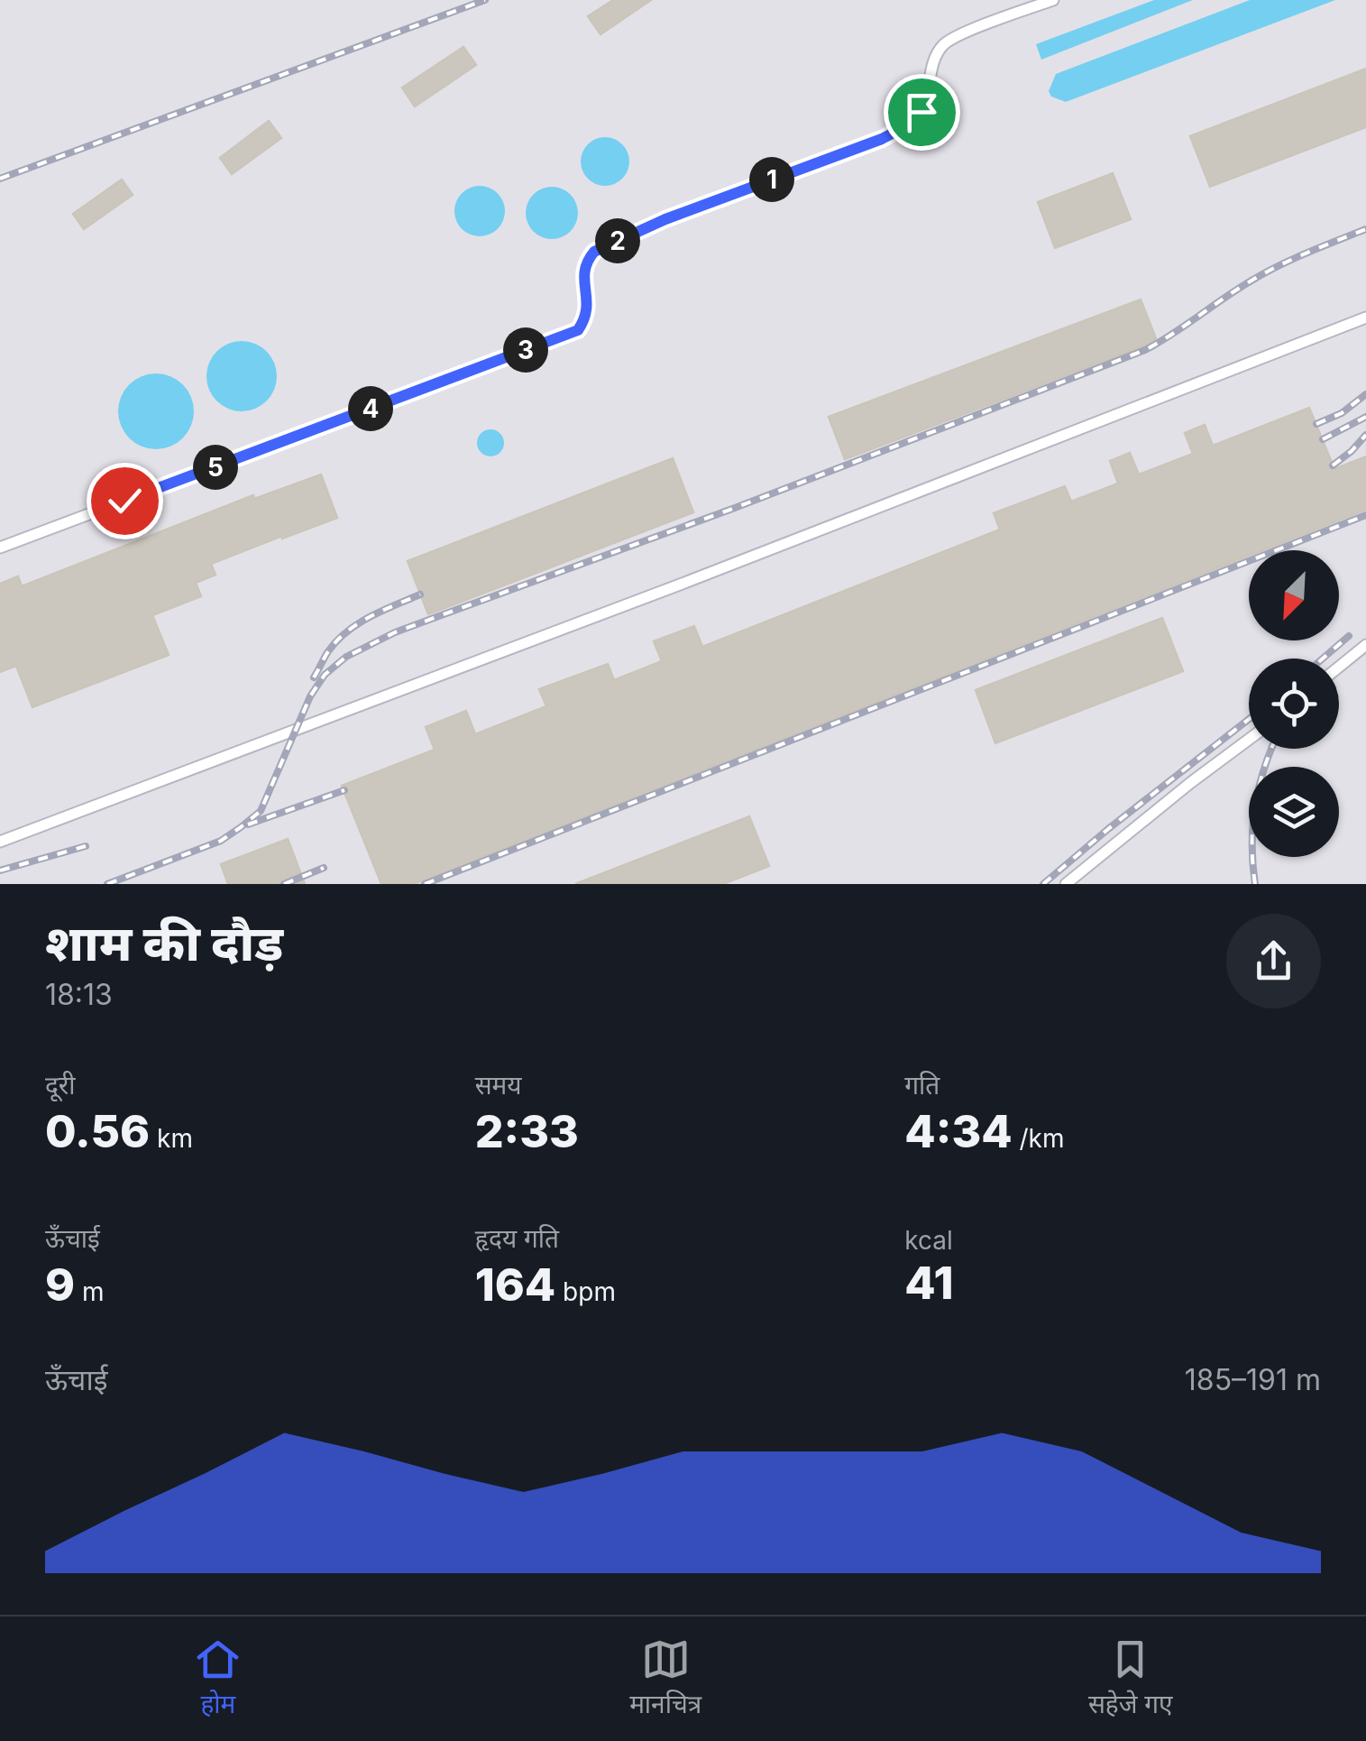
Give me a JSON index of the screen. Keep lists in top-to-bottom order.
{
  "north": "bottom left",
  "page": {
    "pins": [
      "1",
      "2",
      "3",
      "4",
      "5"
    ],
    "heading": ["शाम की दौड़", "18:13"],
    "stats": [
      ["दूरी", "0.56 km"],
      ["समय", "2:33"],
      ["गति", "4:34 /km"],
      ["ऊँचाई", "9 m"],
      ["हृदय गति", "164 bpm"],
      ["kcal", "41"]
    ],
    "chart": ["ऊँचाई", "185–191 m"],
    "tabs": ["होम", "मानचित्र", "सहेजे गए"]
  }
}
